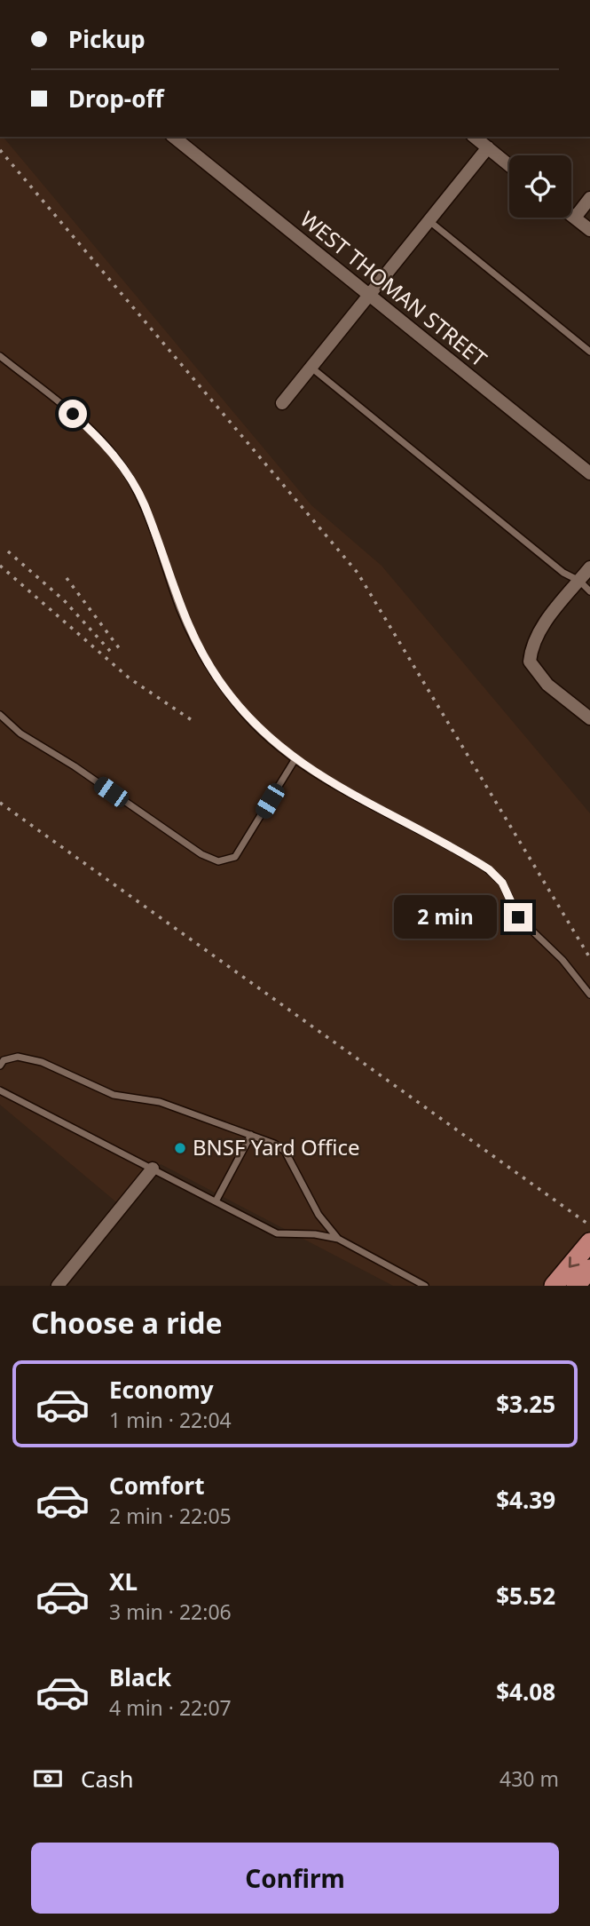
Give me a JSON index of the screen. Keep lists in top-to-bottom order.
{
  "streets": {
    "street": ["WEST THOMAN STREET"]
  },
  "places": ["BNSF Yard Office"],
  "page": {
    "banner": ["Pickup", "Drop-off"],
    "bubble": "2 min",
    "heading": "Choose a ride",
    "list": [
      {
        "name": "Economy",
        "note": "1 min · 22:04",
        "value": "$3.25"
      },
      {
        "name": "Comfort",
        "note": "2 min · 22:05",
        "value": "$4.39"
      },
      {
        "name": "XL",
        "note": "3 min · 22:06",
        "value": "$5.52"
      },
      {
        "name": "Black",
        "note": "4 min · 22:07",
        "value": "$4.08"
      }
    ],
    "pay": ["Cash", "430 m"],
    "buttons": "Confirm"
  }
}
